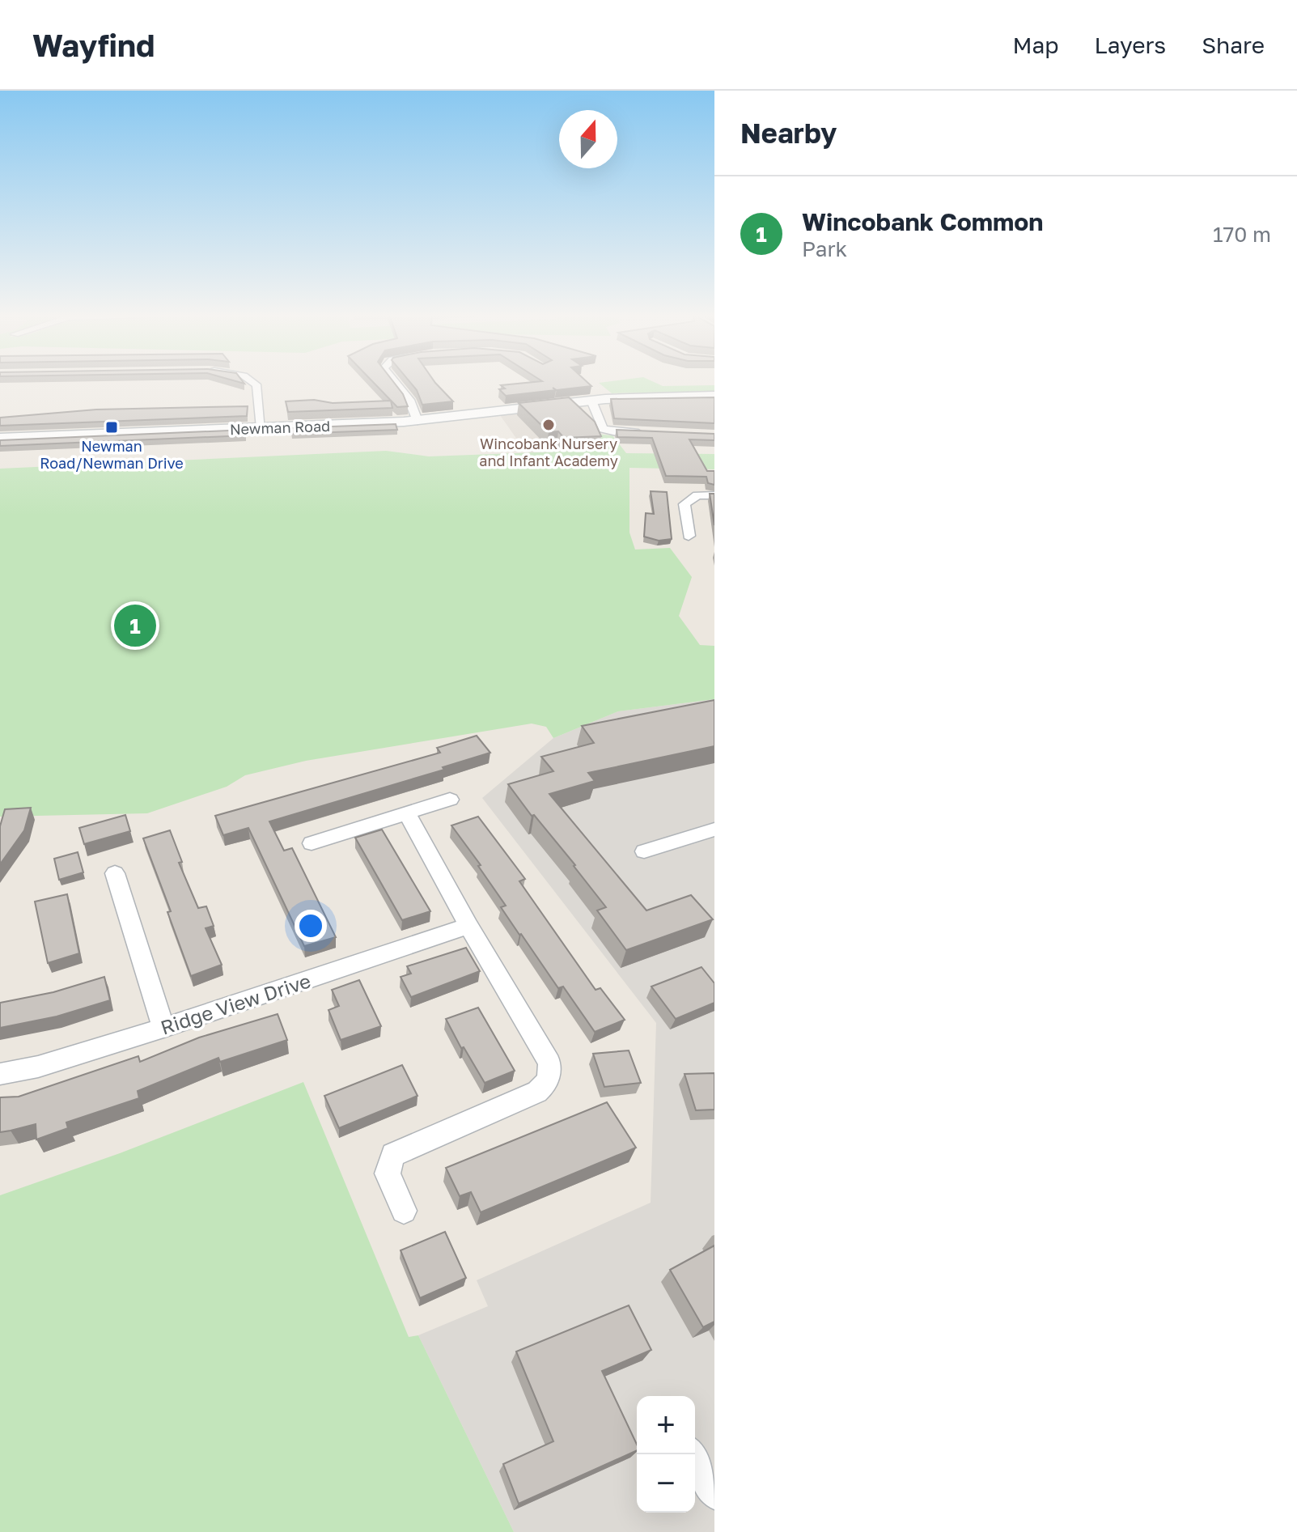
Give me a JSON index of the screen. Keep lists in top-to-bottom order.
{
  "streets": {
    "street": ["Newman Road", "Ridge View Drive"]
  },
  "places": {
    "other": ["Wincobank Nursery and Infant Academy"],
    "transit": ["Newman Road/Newman Drive"]
  },
  "north": "top",
  "page": {
    "header": "Wayfind",
    "nav": ["Map", "Layers", "Share"],
    "heading": "Nearby",
    "list": [
      {
        "mark": "1",
        "name": "Wincobank Common",
        "note": "Park",
        "value": "170 m"
      }
    ],
    "pins": "1",
    "map_buttons": ["+", "−"]
  }
}
